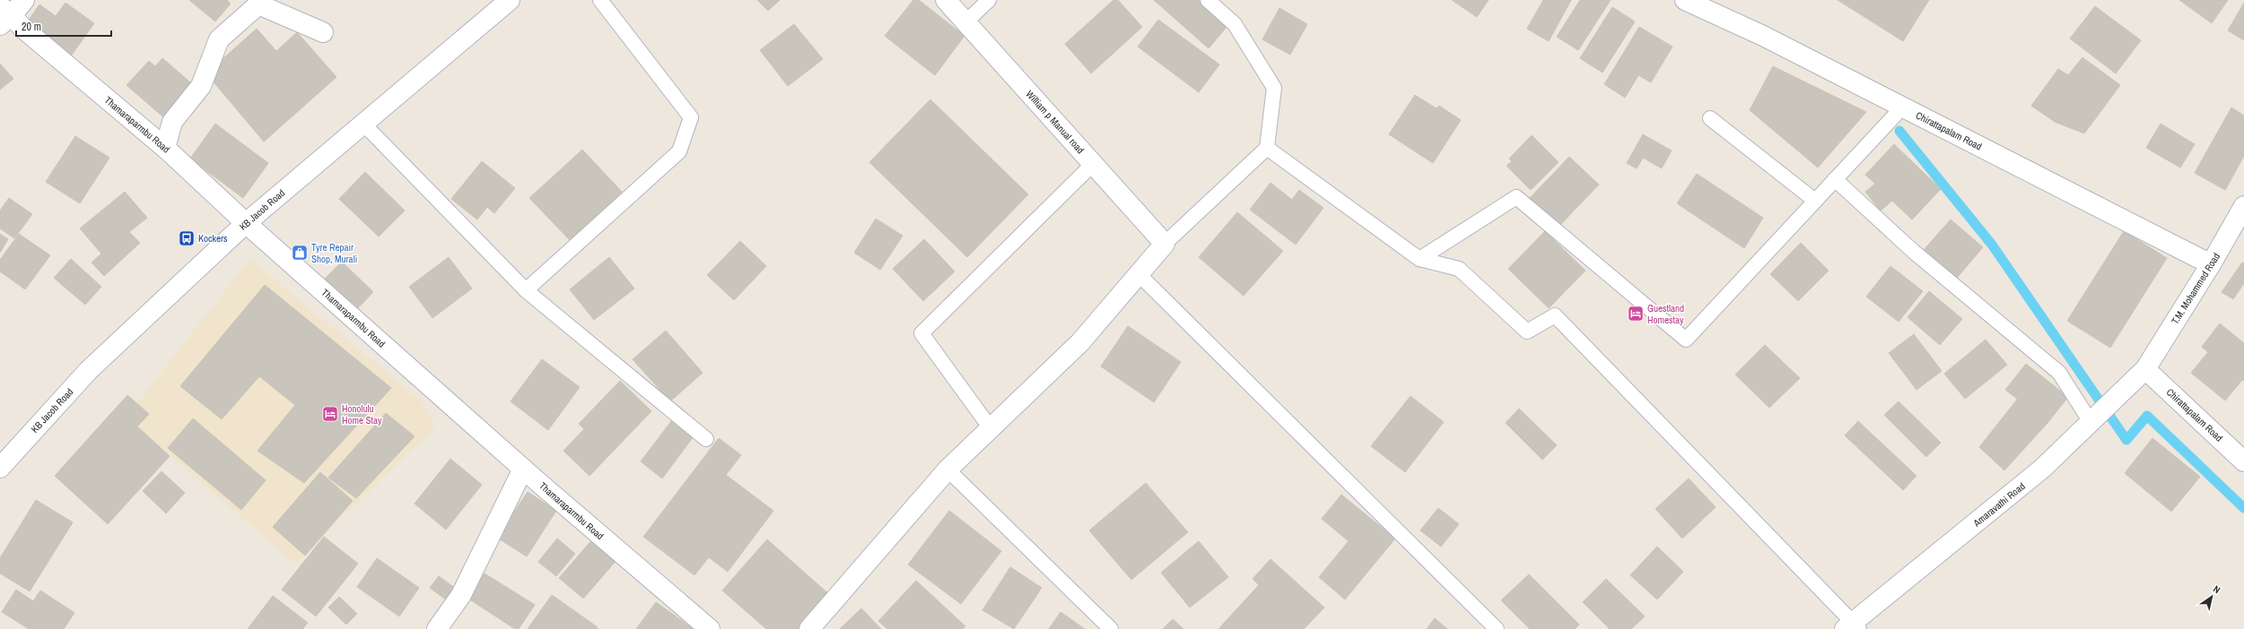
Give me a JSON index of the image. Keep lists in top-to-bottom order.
{
  "streets": {
    "street": [
      "William p Manual road",
      "Thamaraparmbu Road",
      "Chirattapalam Road",
      "KB Jacob Road",
      "T.M. Mohammed Road",
      "Amaravathi Road"
    ]
  },
  "crossings": [
    ["Thamaraparmbu Road", "KB Jacob Road"],
    ["Chirattapalam Road", "T.M. Mohammed Road"],
    ["Chirattapalam Road", "Amaravathi Road"],
    ["T.M. Mohammed Road", "Amaravathi Road"]
  ],
  "places": {
    "bus stop": ["Kockers"],
    "shop": ["Tyre Repair Shop, Murali"],
    "hotel": ["Guestland Homestay", "Honolulu Home Stay"]
  },
  "scale_bar": "20 m",
  "north": "top right"
}
